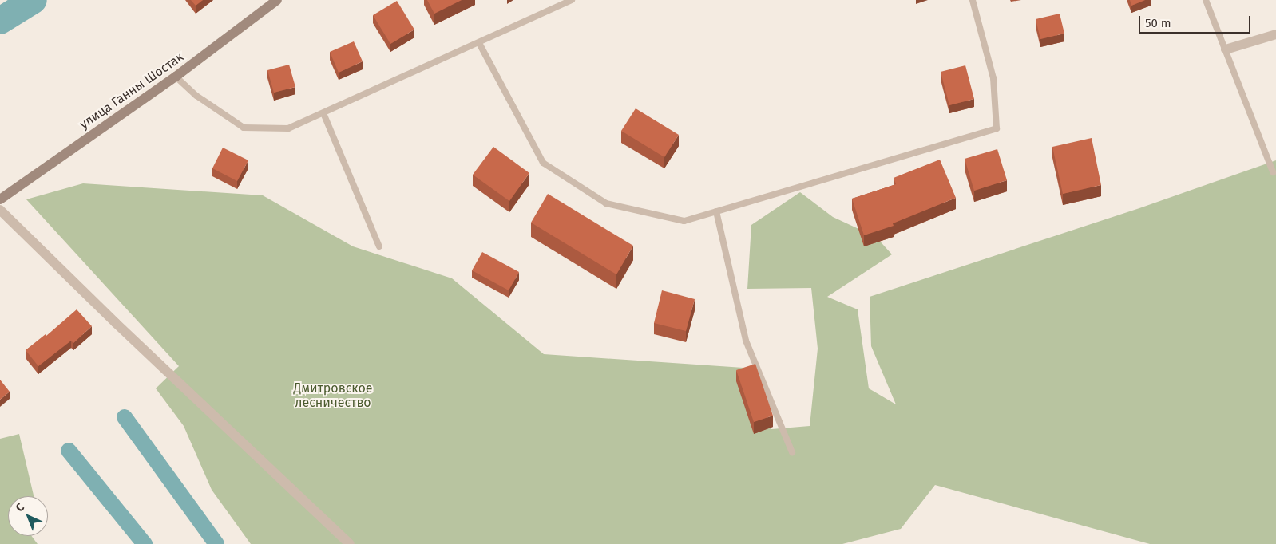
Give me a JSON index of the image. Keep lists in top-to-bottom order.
{
  "streets": {
    "main road": ["улица Ганны Шостак"]
  },
  "parks": ["Дмитровское лесничество"],
  "scale_bar": "50 m",
  "north": "top left"
}
